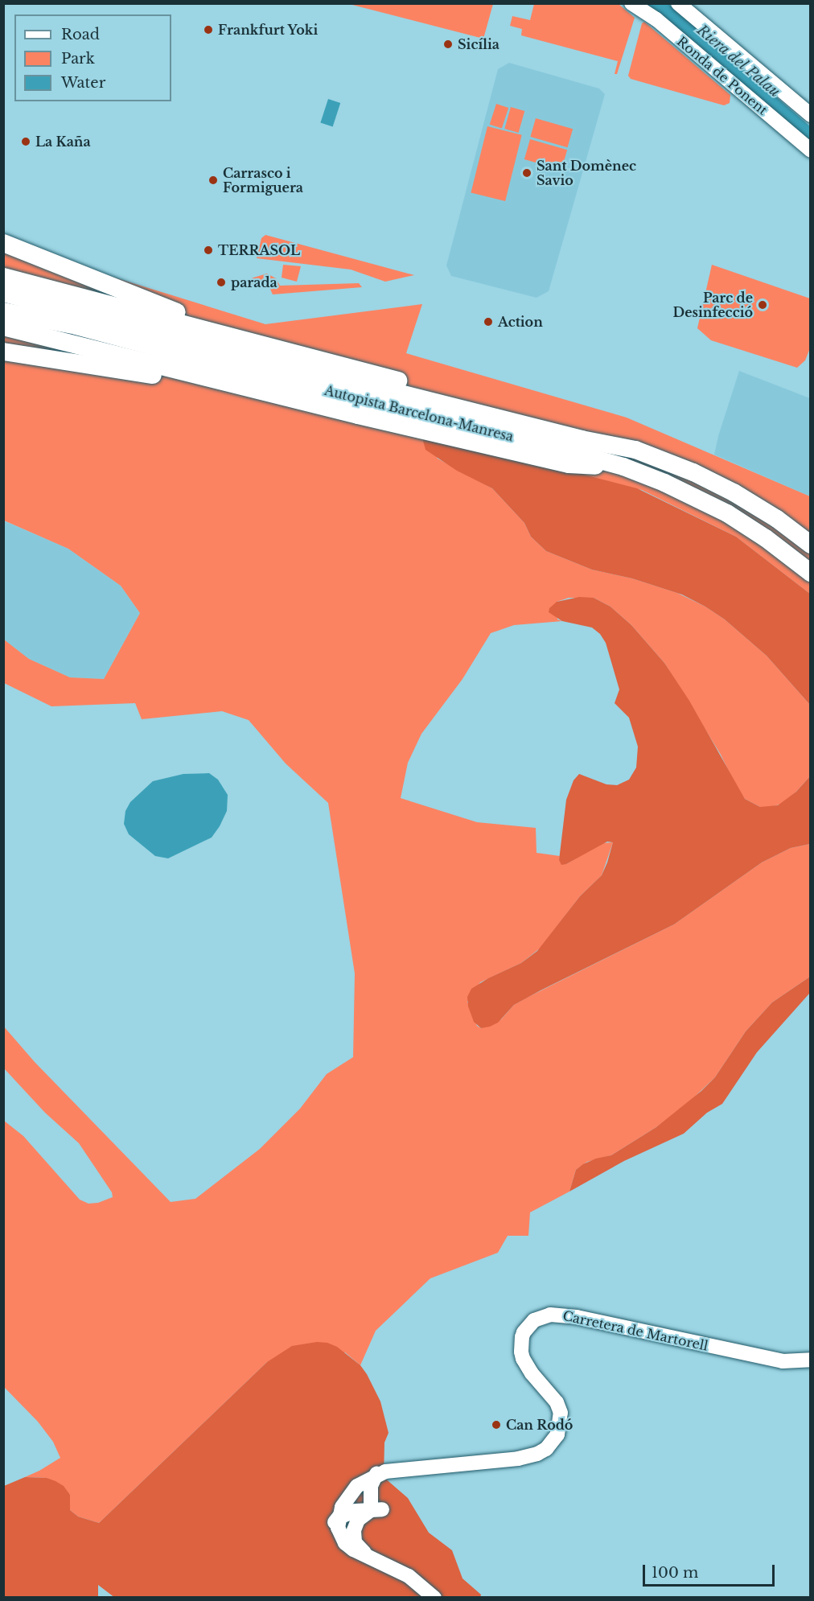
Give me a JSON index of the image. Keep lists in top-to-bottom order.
{
  "streets": {
    "highway": ["Autopista Barcelona-Manresa"],
    "main road": ["Ronda de Ponent", "Carretera de Martorell"]
  },
  "water": ["Riera del Palau"],
  "places": [
    "Frankfurt Yoki",
    "Sicília",
    "La Kaña",
    "Sant Domènec Savio",
    "Carrasco i Formiguera",
    "TERRASOL",
    "parada",
    "Parc de Desinfecció",
    "Action",
    "Can Rodó"
  ],
  "legend": ["Road", "Park", "Water"],
  "scale_bar": "100 m"
}
